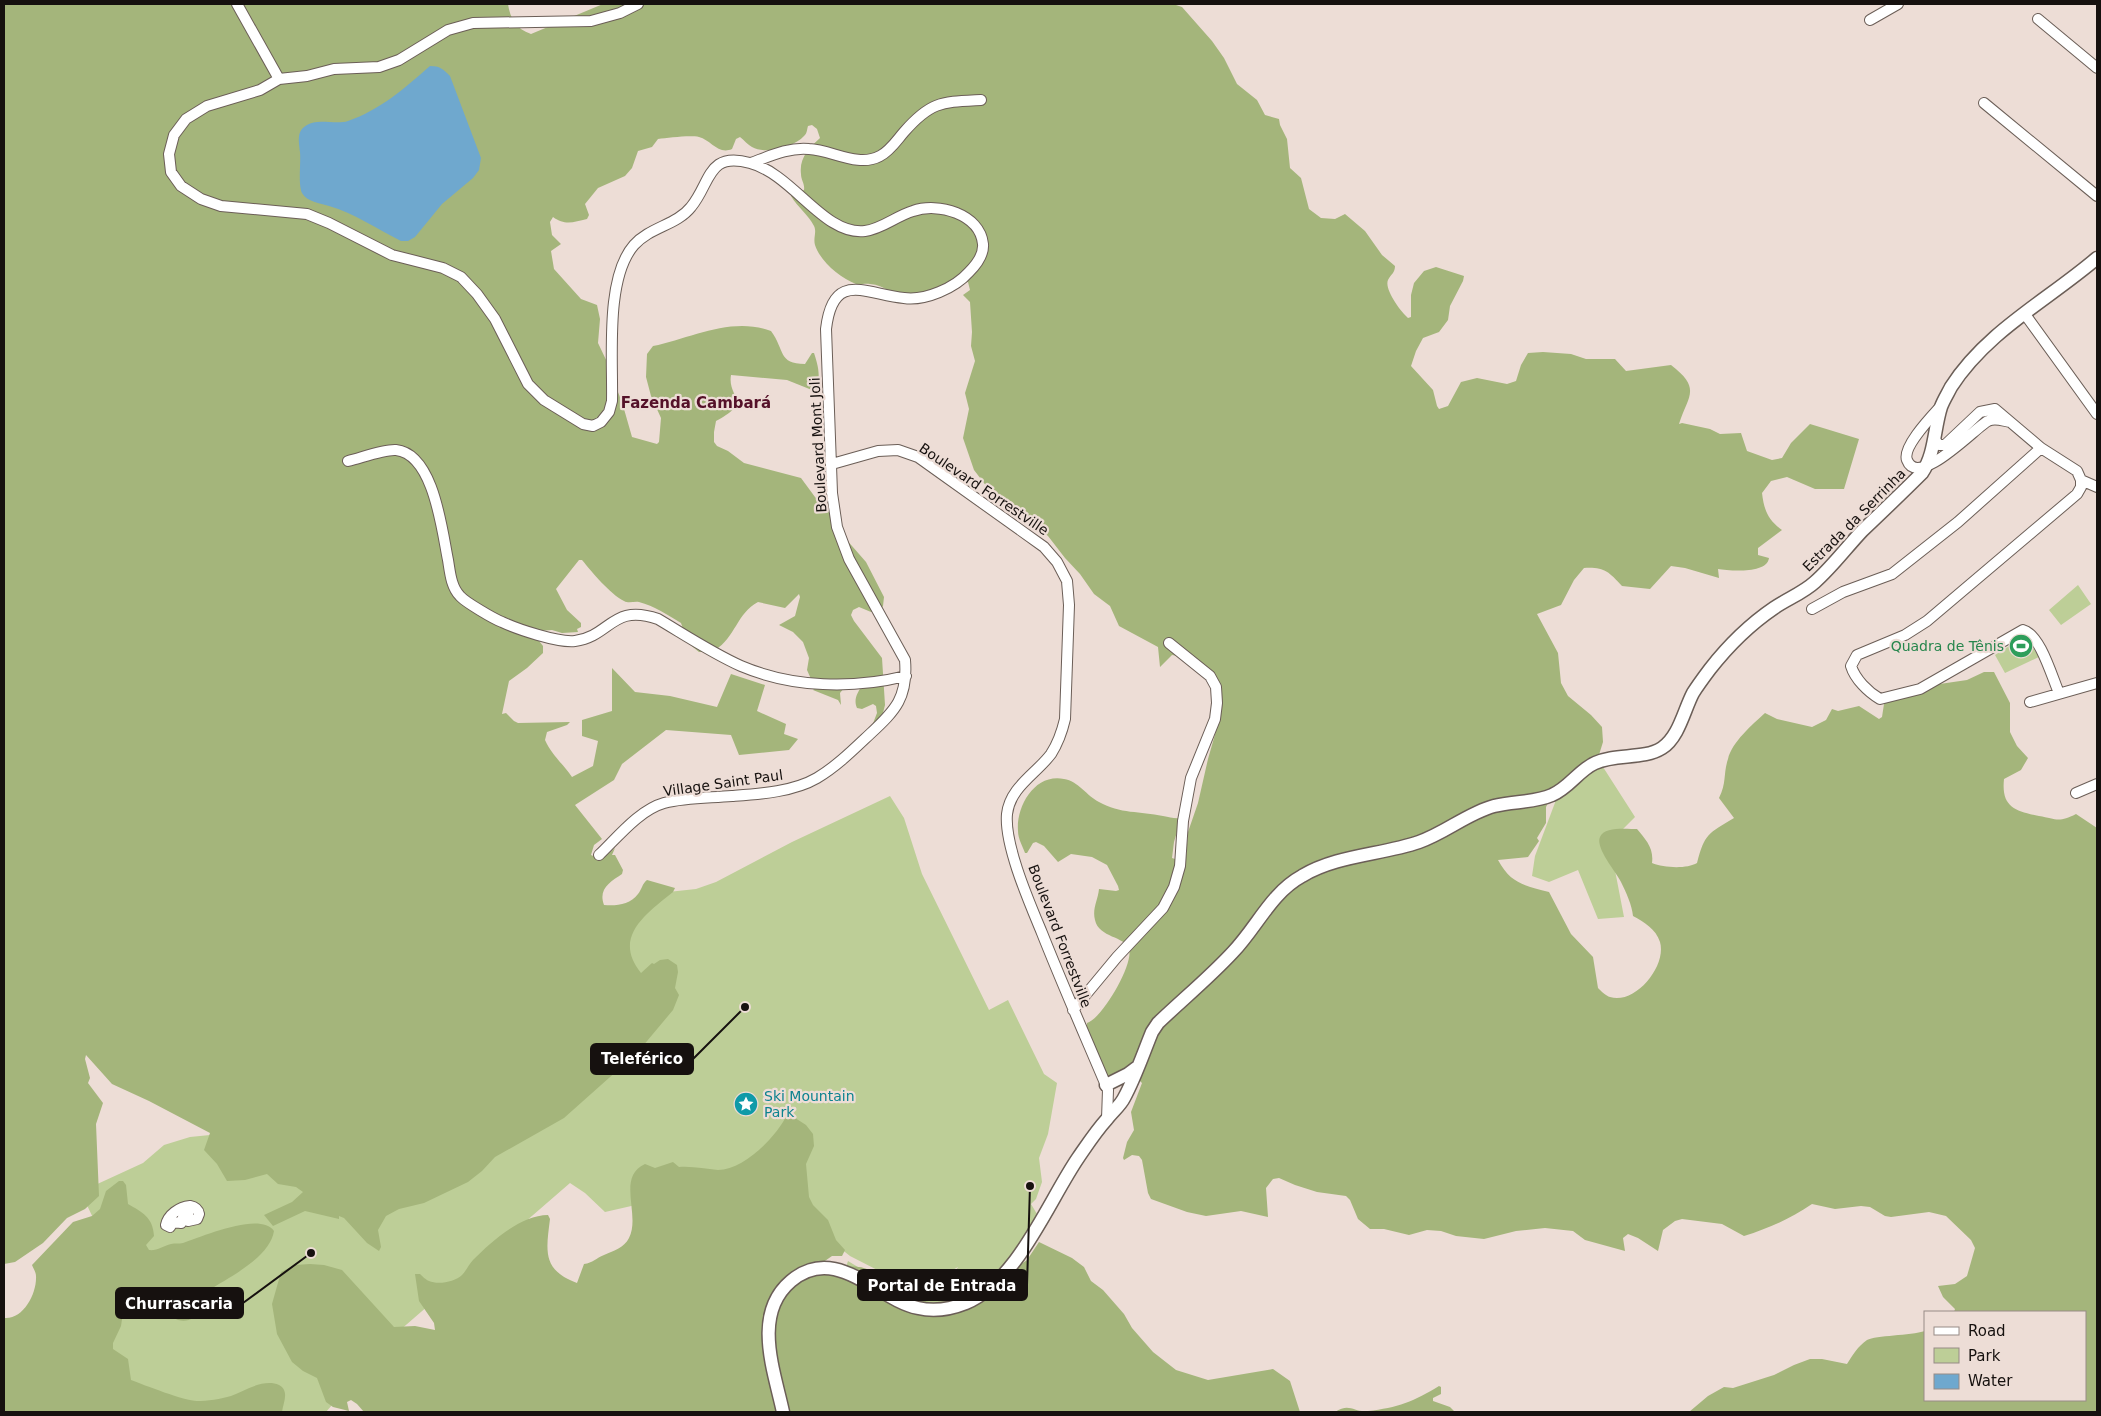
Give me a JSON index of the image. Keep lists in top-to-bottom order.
{
  "streets": {
    "street": [
      "Boulevard Mont Joli",
      "Boulevard Forrestville",
      "Estrada da Serrinha",
      "Village Saint Paul"
    ]
  },
  "crossings": [
    ["Boulevard Mont Joli", "Boulevard Forrestville"],
    ["Boulevard Mont Joli", "Village Saint Paul"]
  ],
  "districts": ["Fazenda Cambará"],
  "places": {
    "sports": ["Quadra de Tênis"],
    "other": ["Teleférico", "Portal de Entrada", "Churrascaria"],
    "place": ["Ski Mountain Park"]
  },
  "legend": ["Road", "Park", "Water"]
}
